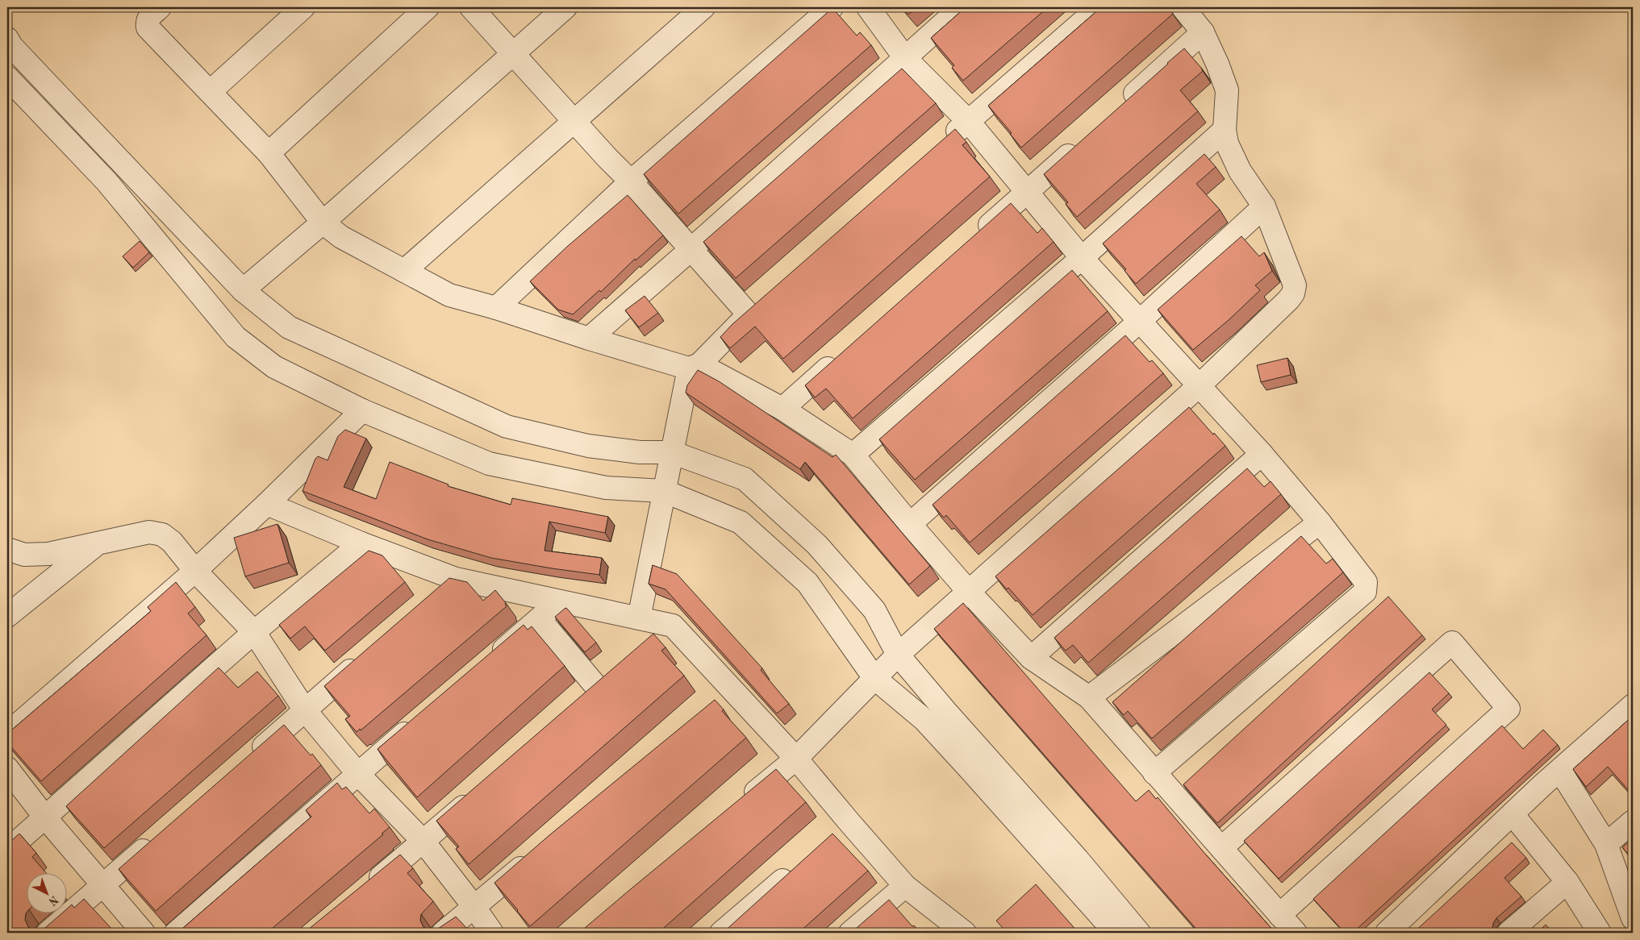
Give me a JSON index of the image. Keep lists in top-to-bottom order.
{
  "north": "bottom right"
}
